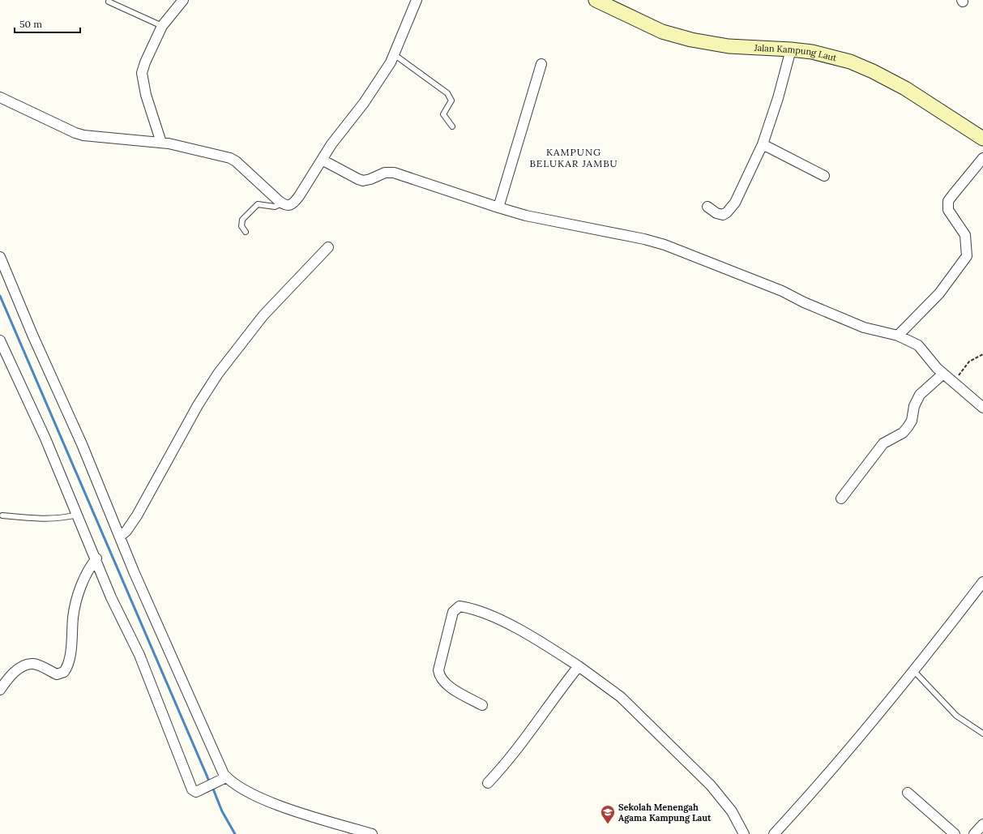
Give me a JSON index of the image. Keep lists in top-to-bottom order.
{
  "streets": {
    "street": ["Jalan Kampung Laut"]
  },
  "districts": ["KAMPUNG BELUKAR JAMBU"],
  "places": {
    "school or university": ["Sekolah Menengah Agama Kampung Laut"]
  },
  "scale_bar": "50 m"
}
